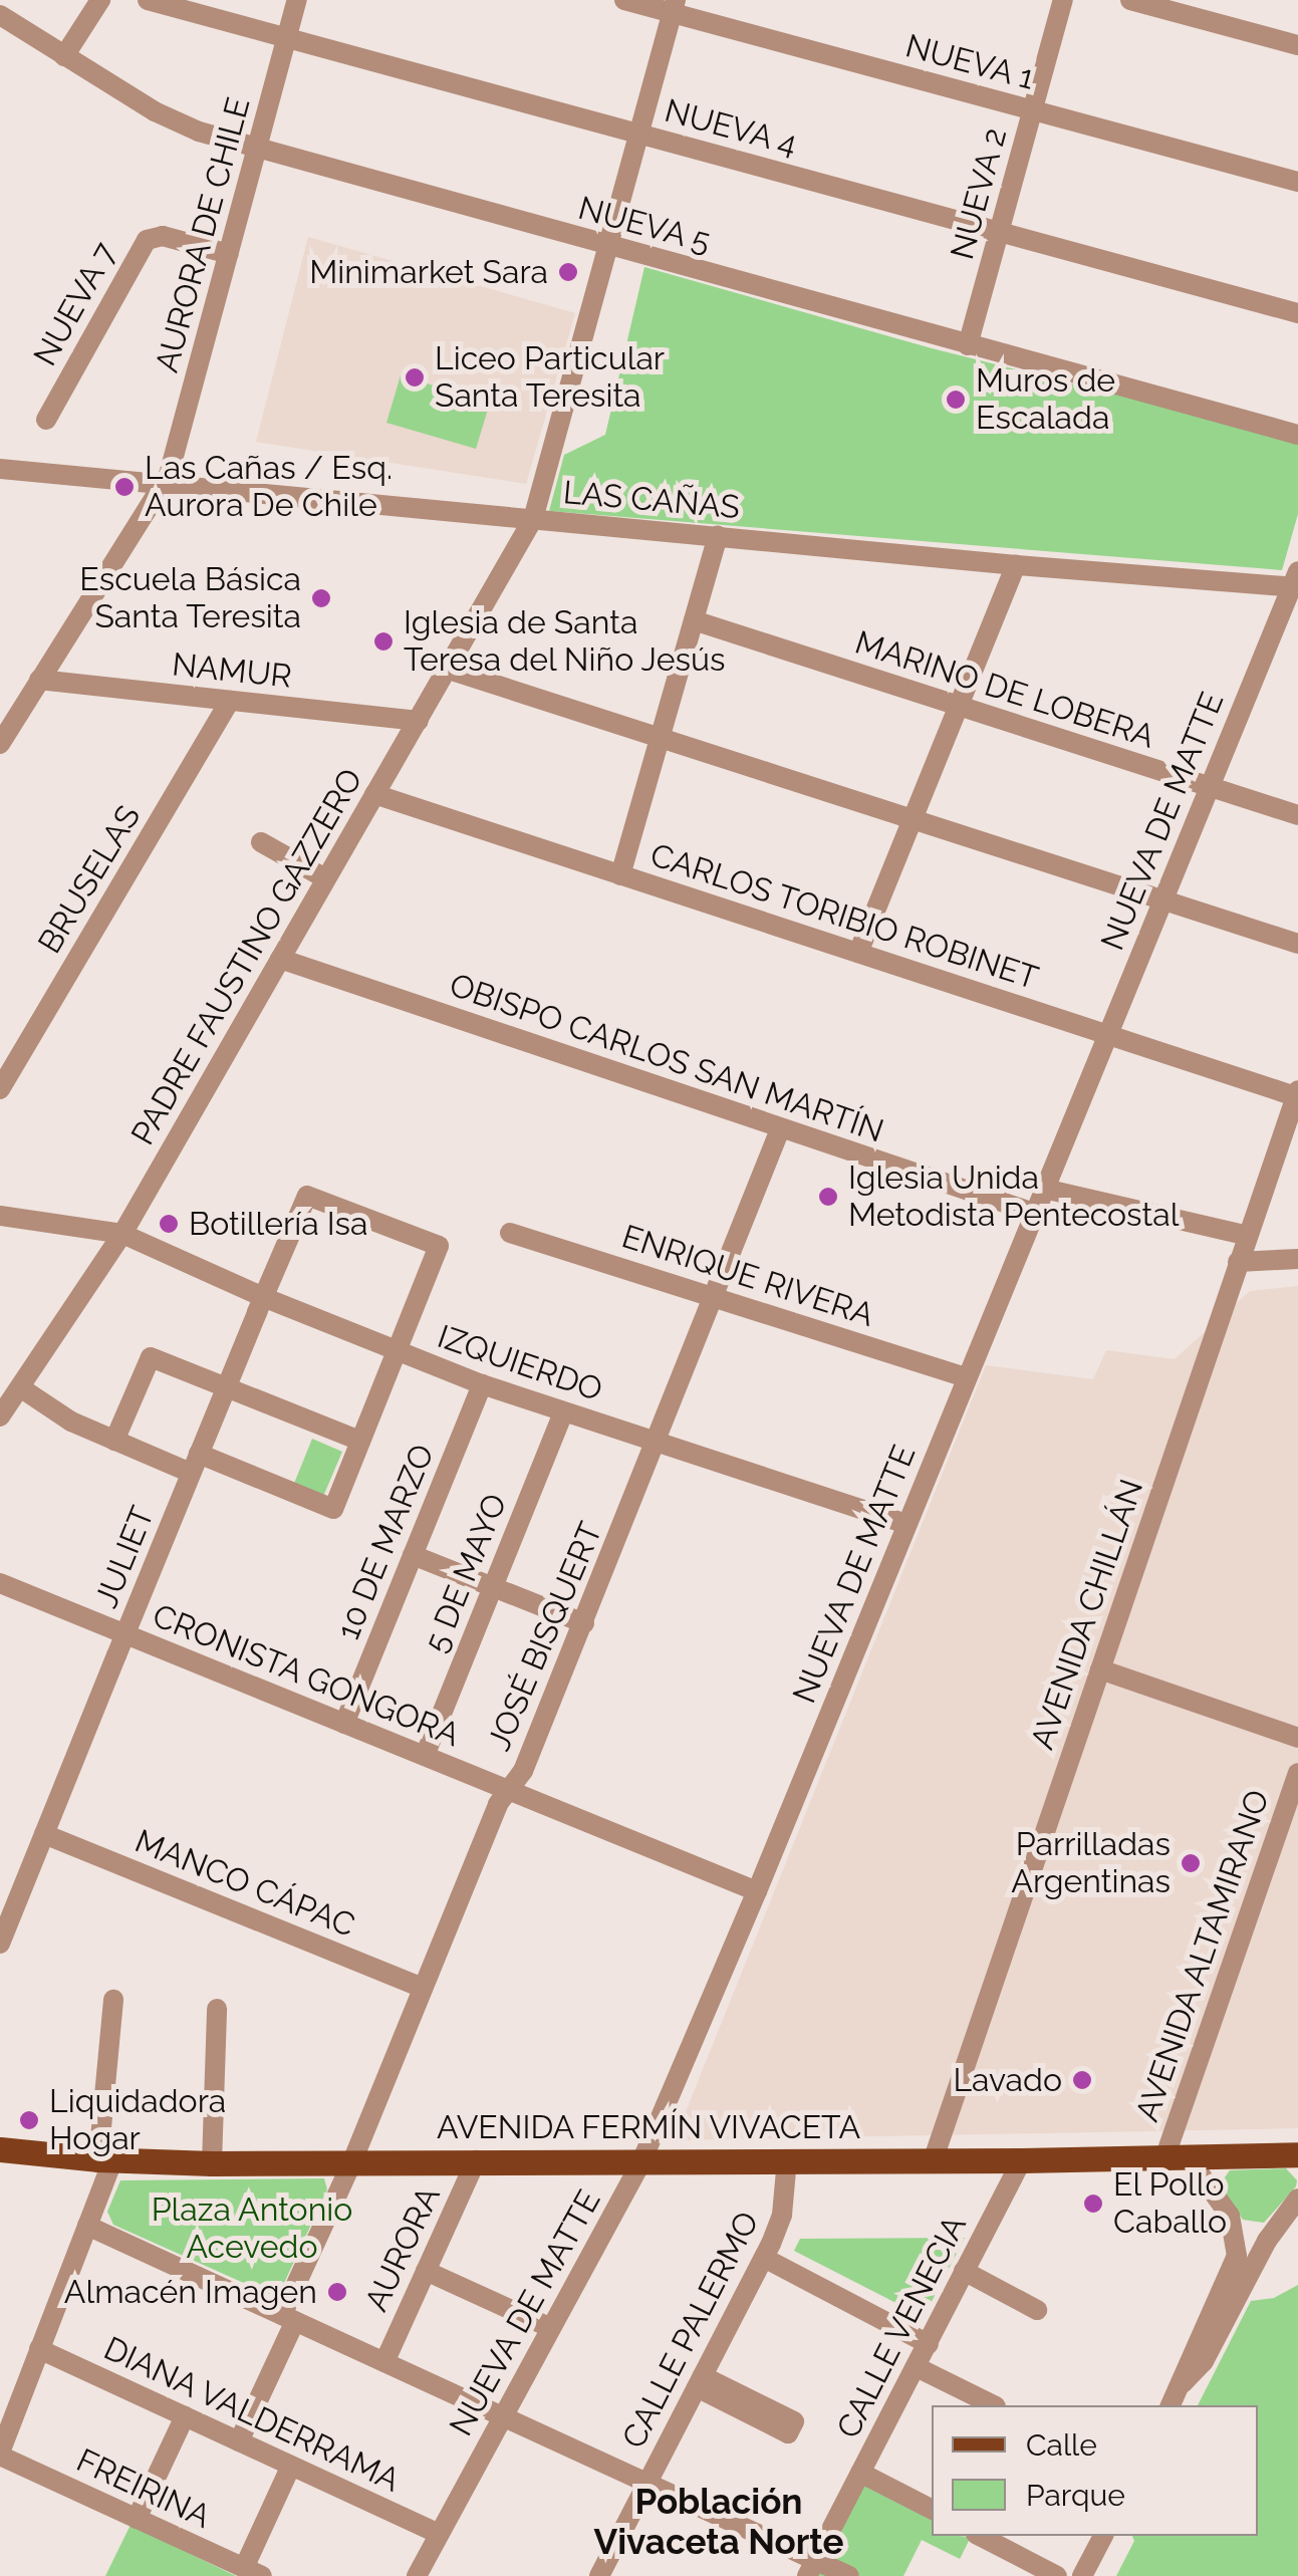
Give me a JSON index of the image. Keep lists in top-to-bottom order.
{
  "streets": {
    "main road": ["AVENIDA FERMÍN VIVACETA"],
    "street": [
      "NUEVA 1",
      "NUEVA 4",
      "NUEVA 2",
      "NUEVA 5",
      "AURORA DE CHILE",
      "NUEVA 7",
      "LAS CAÑAS",
      "NAMUR",
      "MARINO DE LOBERA",
      "NUEVA DE MATTE",
      "BRUSELAS",
      "CARLOS TORIBIO ROBINET",
      "PADRE FAUSTINO GAZZERO",
      "OBISPO CARLOS SAN MARTÍN",
      "ENRIQUE RIVERA",
      "IZQUIERDO",
      "10 DE MARZO",
      "JULIET",
      "5 DE MAYO",
      "AVENIDA CHILLÁN",
      "JOSÉ BISQUERT",
      "CRONISTA GONGORA",
      "MANCO CÁPAC",
      "AVENIDA ALTAMIRANO",
      "AURORA",
      "CALLE VENECIA",
      "CALLE PALERMO",
      "DIANA VALDERRAMA",
      "FREIRINA"
    ]
  },
  "crossings": [
    ["NUEVA 1", "NUEVA 2"],
    ["NUEVA 1", "PADRE FAUSTINO GAZZERO"],
    ["NUEVA 4", "NUEVA 2"],
    ["NUEVA 4", "AURORA DE CHILE"],
    ["NUEVA 4", "PADRE FAUSTINO GAZZERO"],
    ["NUEVA 2", "NUEVA 5"],
    ["NUEVA 5", "AURORA DE CHILE"],
    ["NUEVA 5", "PADRE FAUSTINO GAZZERO"],
    ["AURORA DE CHILE", "NUEVA 7"],
    ["AURORA DE CHILE", "LAS CAÑAS"],
    ["AURORA DE CHILE", "NAMUR"],
    ["LAS CAÑAS", "NUEVA DE MATTE"],
    ["LAS CAÑAS", "PADRE FAUSTINO GAZZERO"],
    ["NAMUR", "BRUSELAS"],
    ["NAMUR", "PADRE FAUSTINO GAZZERO"],
    ["MARINO DE LOBERA", "NUEVA DE MATTE"],
    ["NUEVA DE MATTE", "CARLOS TORIBIO ROBINET"],
    ["NUEVA DE MATTE", "OBISPO CARLOS SAN MARTÍN"],
    ["NUEVA DE MATTE", "ENRIQUE RIVERA"],
    ["NUEVA DE MATTE", "IZQUIERDO"],
    ["NUEVA DE MATTE", "CRONISTA GONGORA"],
    ["NUEVA DE MATTE", "AVENIDA FERMÍN VIVACETA"],
    ["NUEVA DE MATTE", "DIANA VALDERRAMA"],
    ["CARLOS TORIBIO ROBINET", "PADRE FAUSTINO GAZZERO"],
    ["CARLOS TORIBIO ROBINET", "AVENIDA CHILLÁN"],
    ["PADRE FAUSTINO GAZZERO", "OBISPO CARLOS SAN MARTÍN"],
    ["PADRE FAUSTINO GAZZERO", "IZQUIERDO"],
    ["OBISPO CARLOS SAN MARTÍN", "JOSÉ BISQUERT"],
    ["ENRIQUE RIVERA", "JOSÉ BISQUERT"],
    ["IZQUIERDO", "10 DE MARZO"],
    ["IZQUIERDO", "JULIET"],
    ["IZQUIERDO", "5 DE MAYO"],
    ["IZQUIERDO", "JOSÉ BISQUERT"],
    ["10 DE MARZO", "CRONISTA GONGORA"],
    ["JULIET", "CRONISTA GONGORA"],
    ["JULIET", "MANCO CÁPAC"],
    ["5 DE MAYO", "CRONISTA GONGORA"],
    ["AVENIDA CHILLÁN", "AVENIDA FERMÍN VIVACETA"],
    ["JOSÉ BISQUERT", "CRONISTA GONGORA"],
    ["JOSÉ BISQUERT", "MANCO CÁPAC"],
    ["JOSÉ BISQUERT", "AVENIDA FERMÍN VIVACETA"],
    ["JOSÉ BISQUERT", "DIANA VALDERRAMA"],
    ["AVENIDA ALTAMIRANO", "AVENIDA FERMÍN VIVACETA"],
    ["AVENIDA FERMÍN VIVACETA", "AURORA"],
    ["AVENIDA FERMÍN VIVACETA", "CALLE VENECIA"],
    ["AVENIDA FERMÍN VIVACETA", "CALLE PALERMO"]
  ],
  "districts": ["Población Vivaceta Norte"],
  "parks": ["Plaza Antonio Acevedo"],
  "places": [
    "Minimarket Sara",
    "Liceo Particular Santa Teresita",
    "Muros de Escalada",
    "Las Cañas / Esq. Aurora De Chile",
    "Escuela Básica Santa Teresita",
    "Iglesia de Santa Teresa del Niño Jesús",
    "Iglesia Unida Metodista Pentecostal",
    "Botillería Isa",
    "Parrilladas Argentinas",
    "Lavado",
    "Liquidadora Hogar",
    "El Pollo Caballo",
    "Almacén Imagen"
  ],
  "legend": ["Calle", "Parque"]
}
